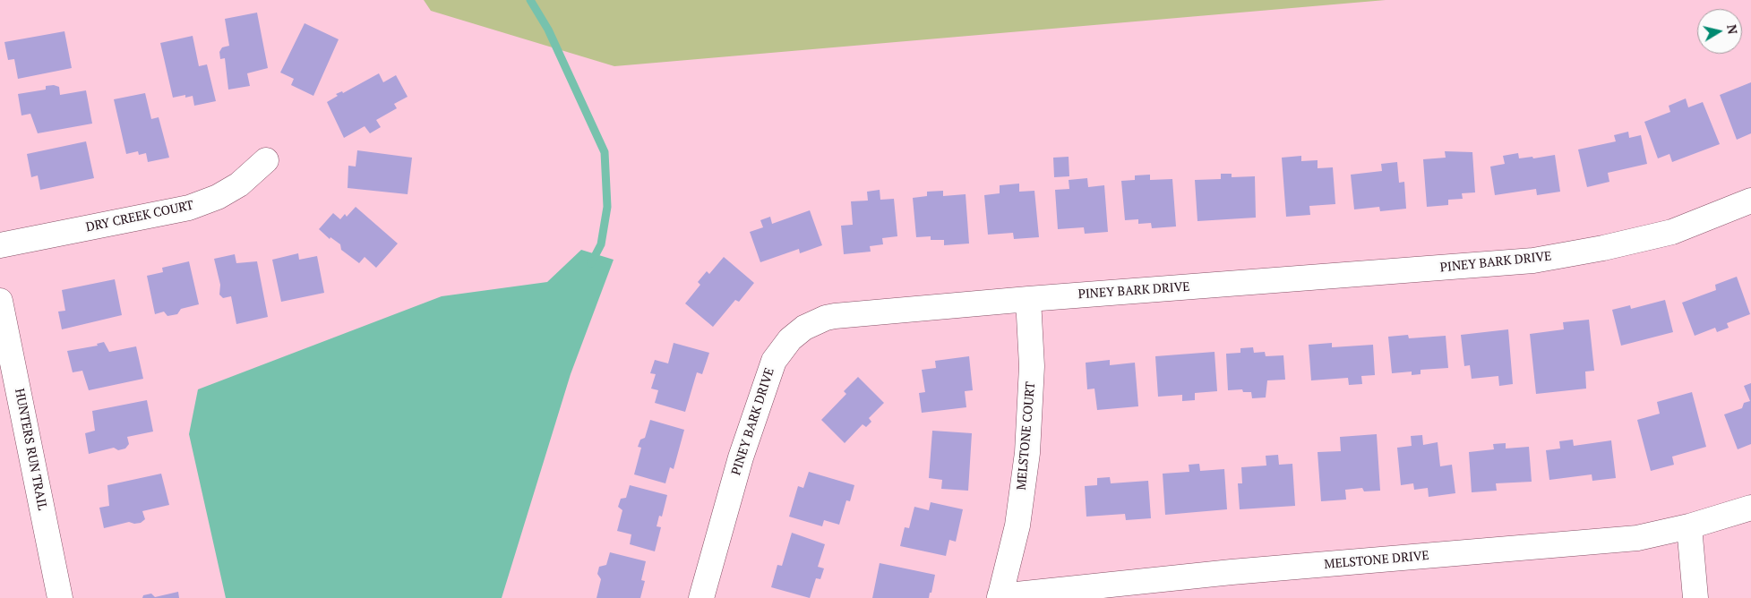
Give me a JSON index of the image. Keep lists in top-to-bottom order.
{
  "streets": {
    "street": [
      "DRY CREEK COURT",
      "PINEY BARK DRIVE",
      "MELSTONE COURT",
      "HUNTERS RUN TRAIL",
      "MELSTONE DRIVE"
    ]
  },
  "crossings": [
    ["PINEY BARK DRIVE", "MELSTONE COURT"],
    ["MELSTONE COURT", "MELSTONE DRIVE"]
  ],
  "north": "right"
}
